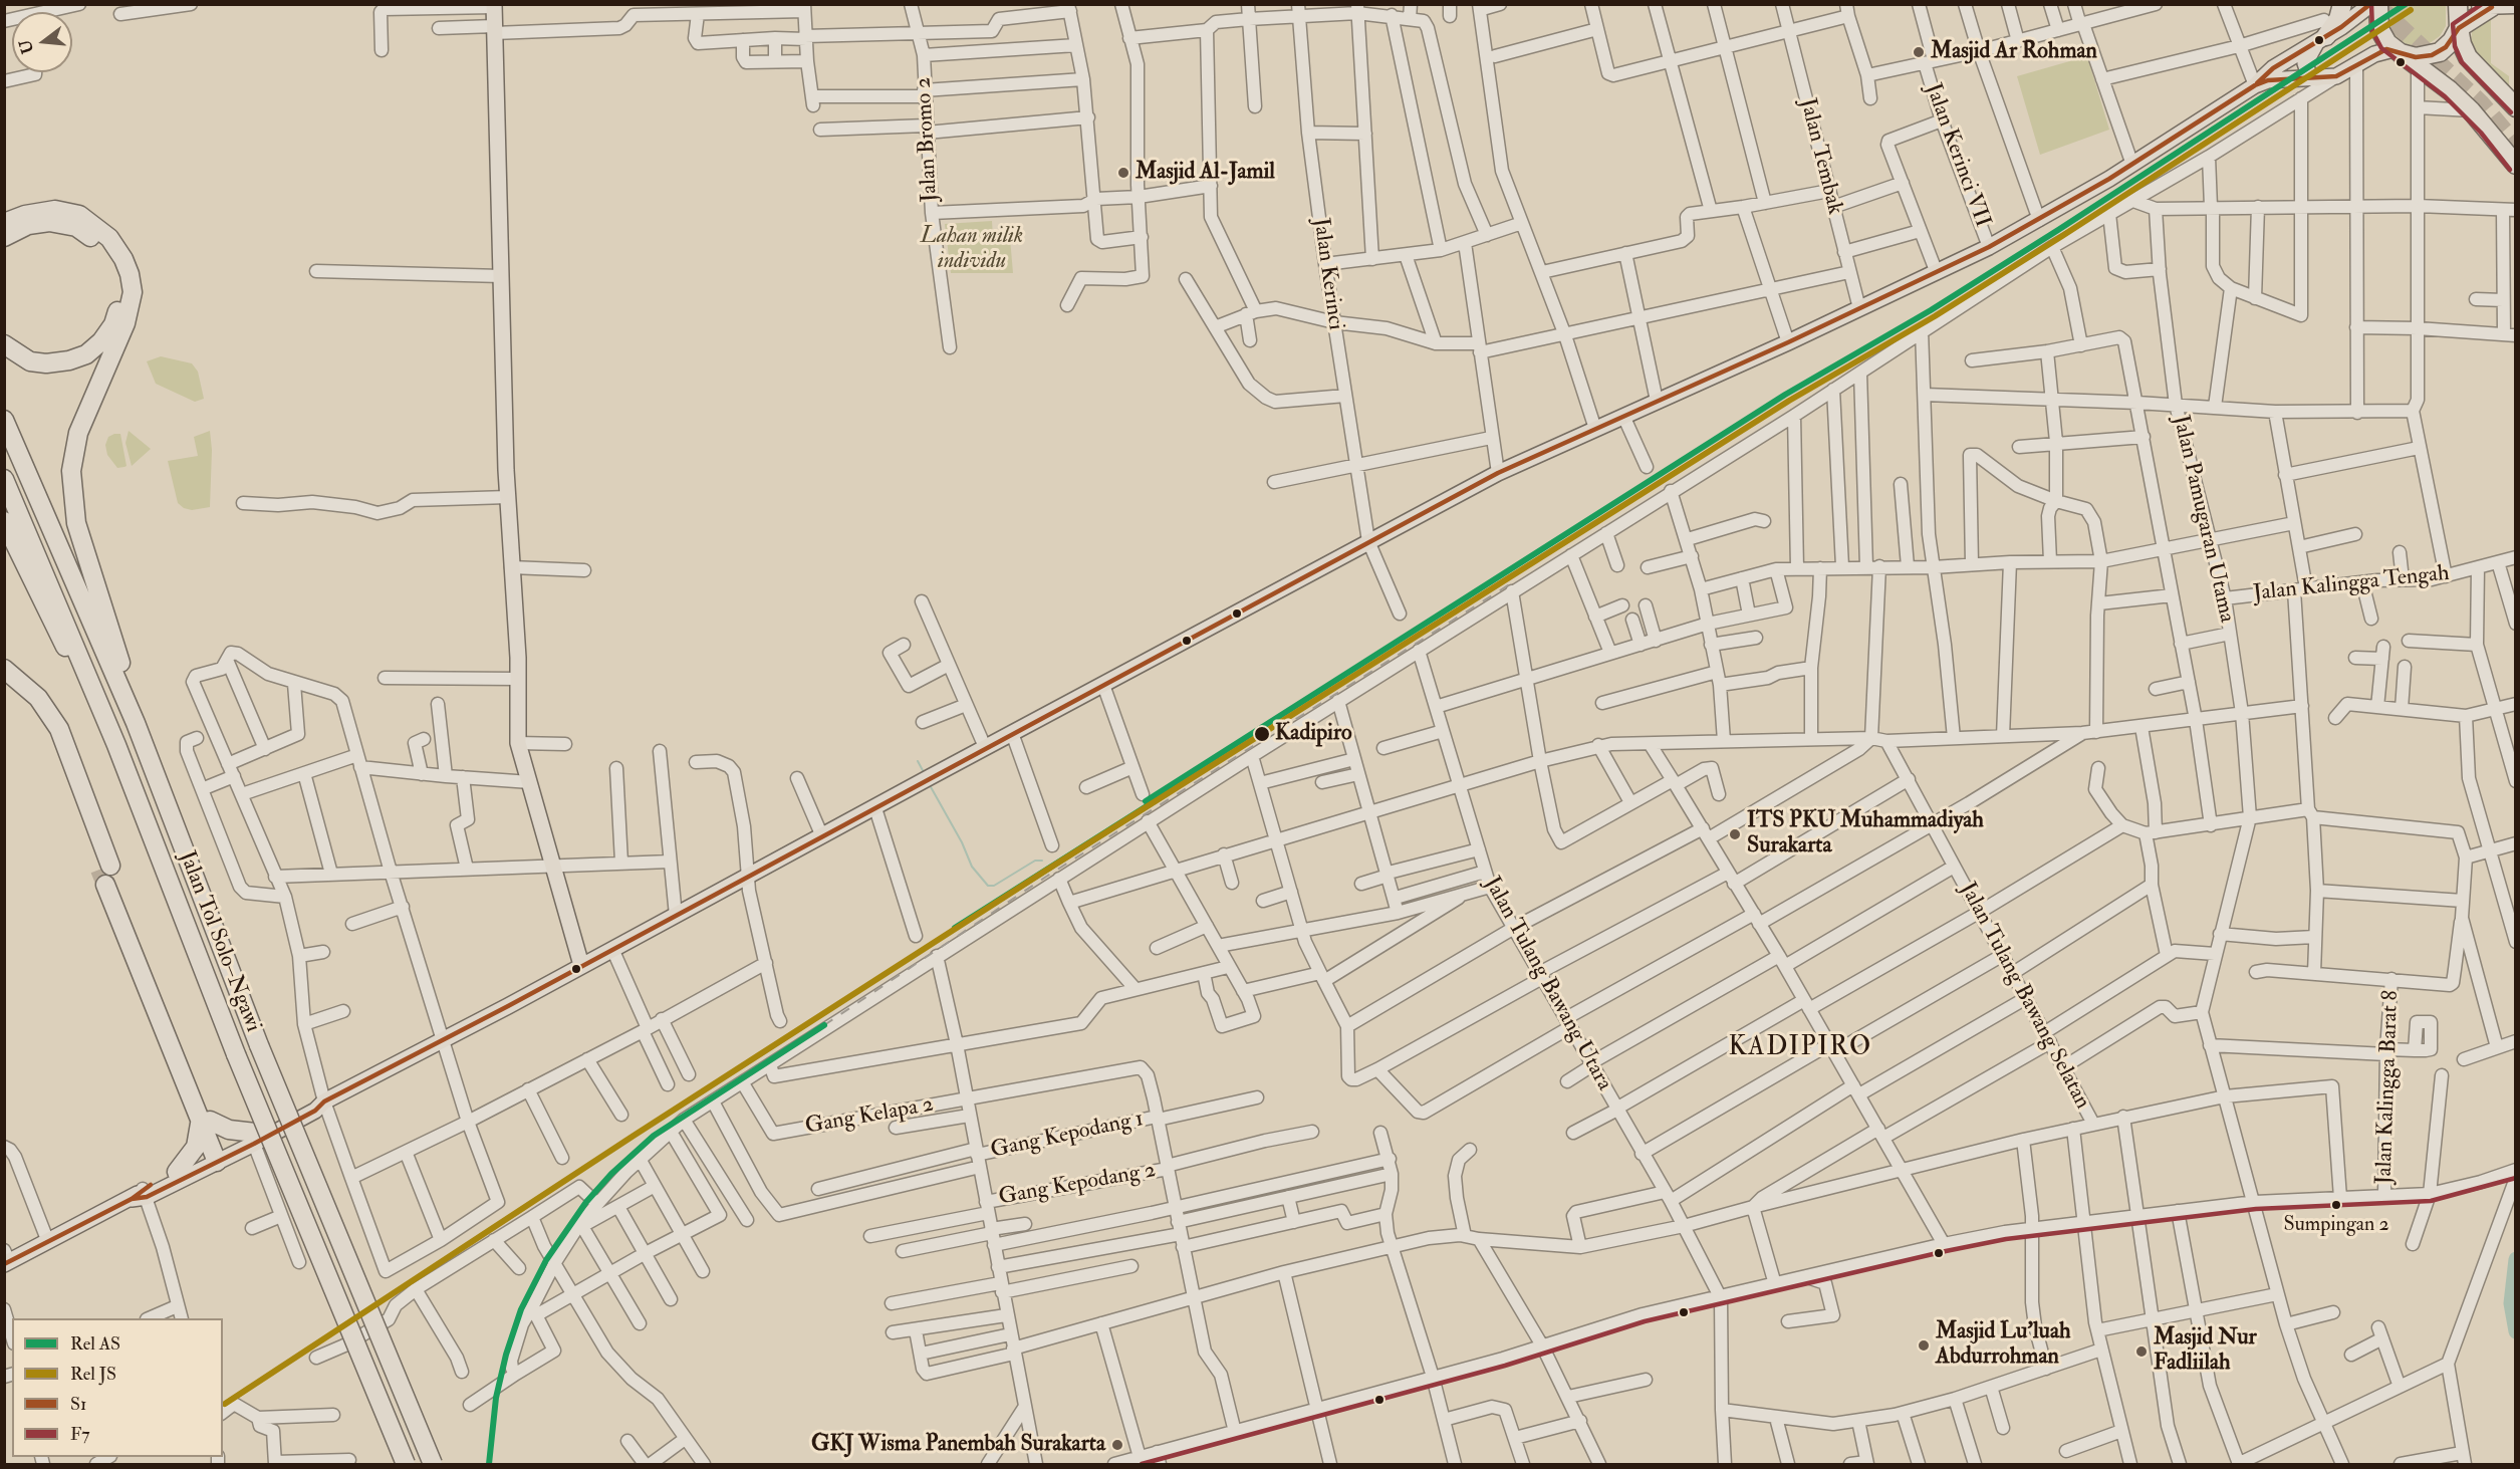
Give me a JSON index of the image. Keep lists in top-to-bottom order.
{
  "streets": {
    "highway": ["Jalan Tol Solo–Ngawi"],
    "street": [
      "Jalan Bromo 2",
      "Jalan Kerinci VII",
      "Jalan Tembak",
      "Jalan Kerinci",
      "Jalan Pamugaran Utama",
      "Jalan Kalingga Tengah",
      "Jalan Tulang Bawang Utara",
      "Jalan Tulang Bawang Selatan",
      "Jalan Kalingga Barat 8",
      "Gang Kelapa 2",
      "Gang Kepodang 1",
      "Gang Kepodang 2"
    ]
  },
  "crossings": [
    ["Jalan Pamugaran Utama", "Jalan Kalingga Tengah"],
    ["Gang Kelapa 2", "Gang Kepodang 1"]
  ],
  "districts": ["KADIPIRO"],
  "parks": ["Lahan milik individu"],
  "places": [
    "Masjid Ar Rohman",
    "Masjid Al-Jamil",
    "Kadipiro",
    "ITS PKU Muhammadiyah Surakarta",
    "Sumpingan 2",
    "Masjid Lu'luah Abdurrohman",
    "Masjid Nur Fadliilah",
    "GKJ Wisma Panembah Surakarta"
  ],
  "lines": [
    "rail line AS",
    "transit line S1",
    "transit line F7",
    "rail line JS"
  ],
  "legend": [
    "Rel AS",
    "Rel JS",
    "S1",
    "F7"
  ],
  "north": "left"
}
